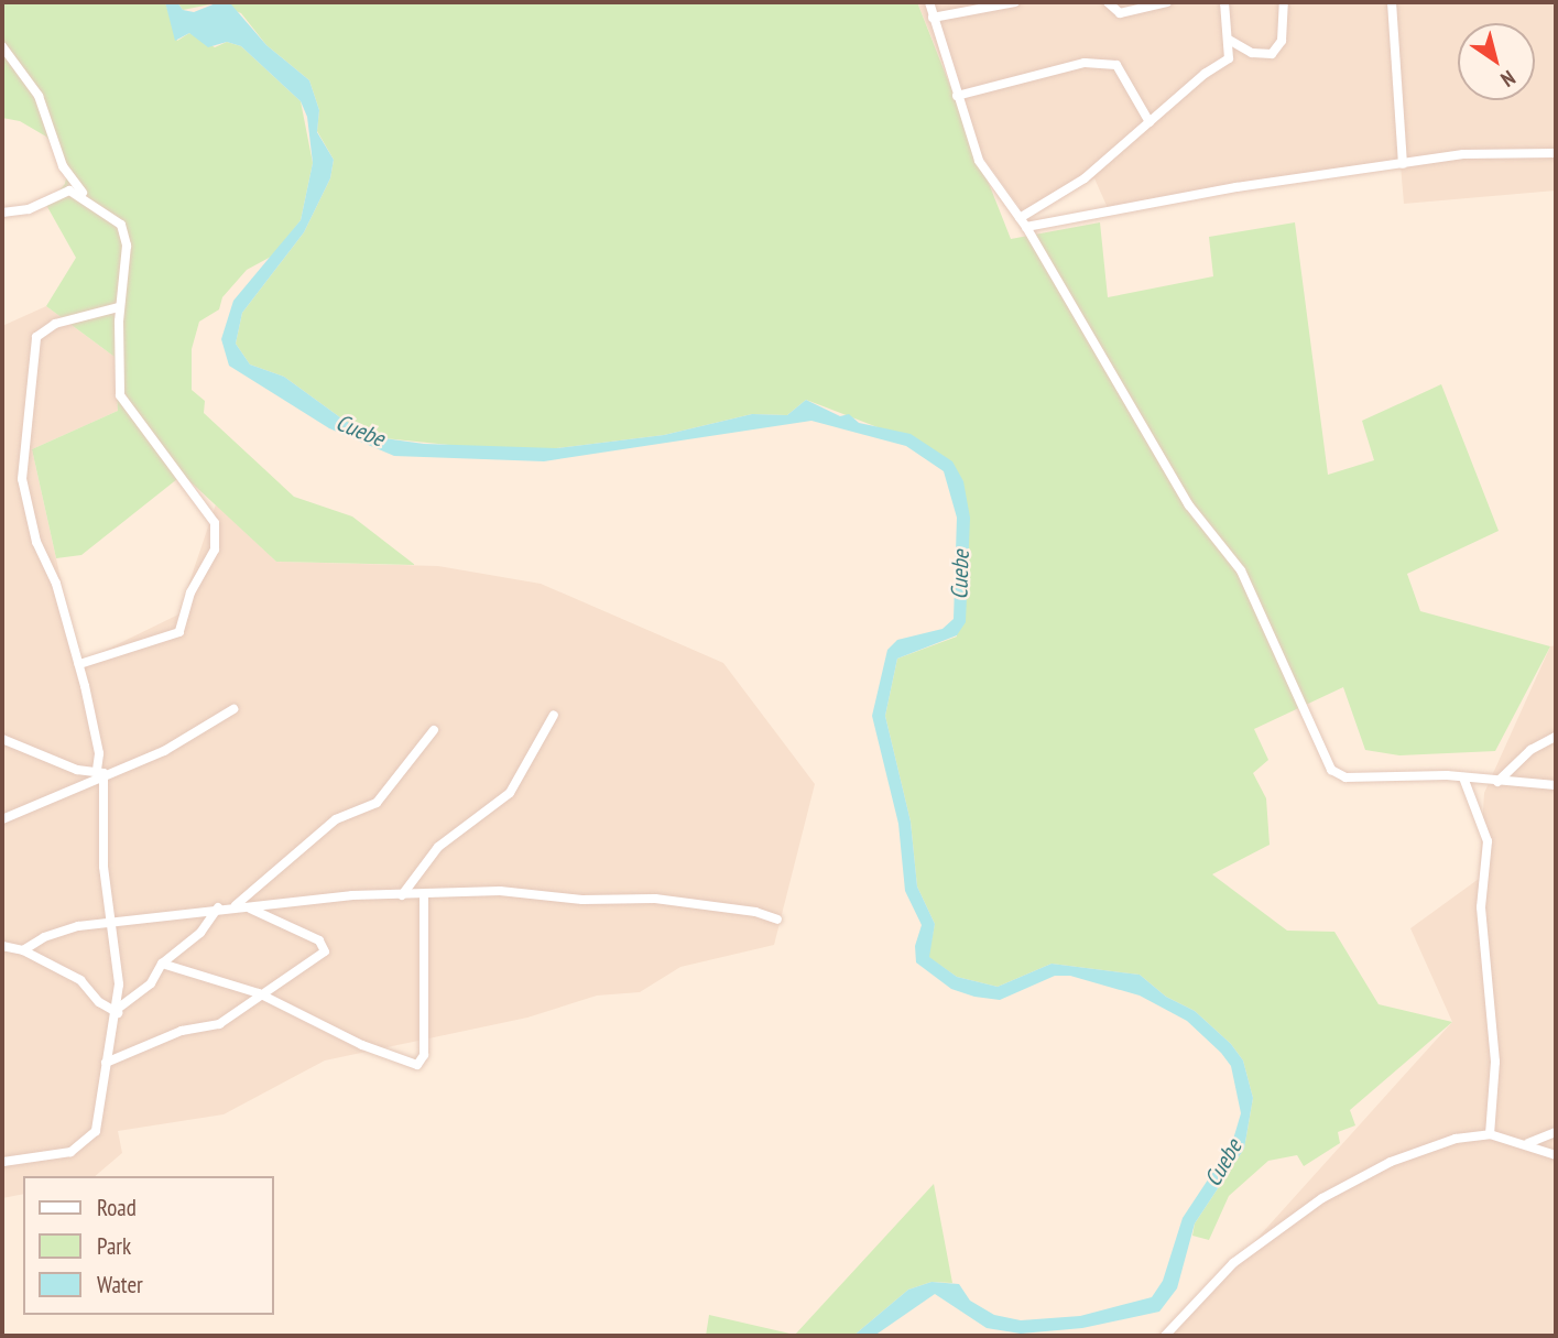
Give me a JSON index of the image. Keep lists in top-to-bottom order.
{
  "water": ["Cuebe"],
  "legend": ["Road", "Park", "Water"],
  "north": "bottom right"
}
